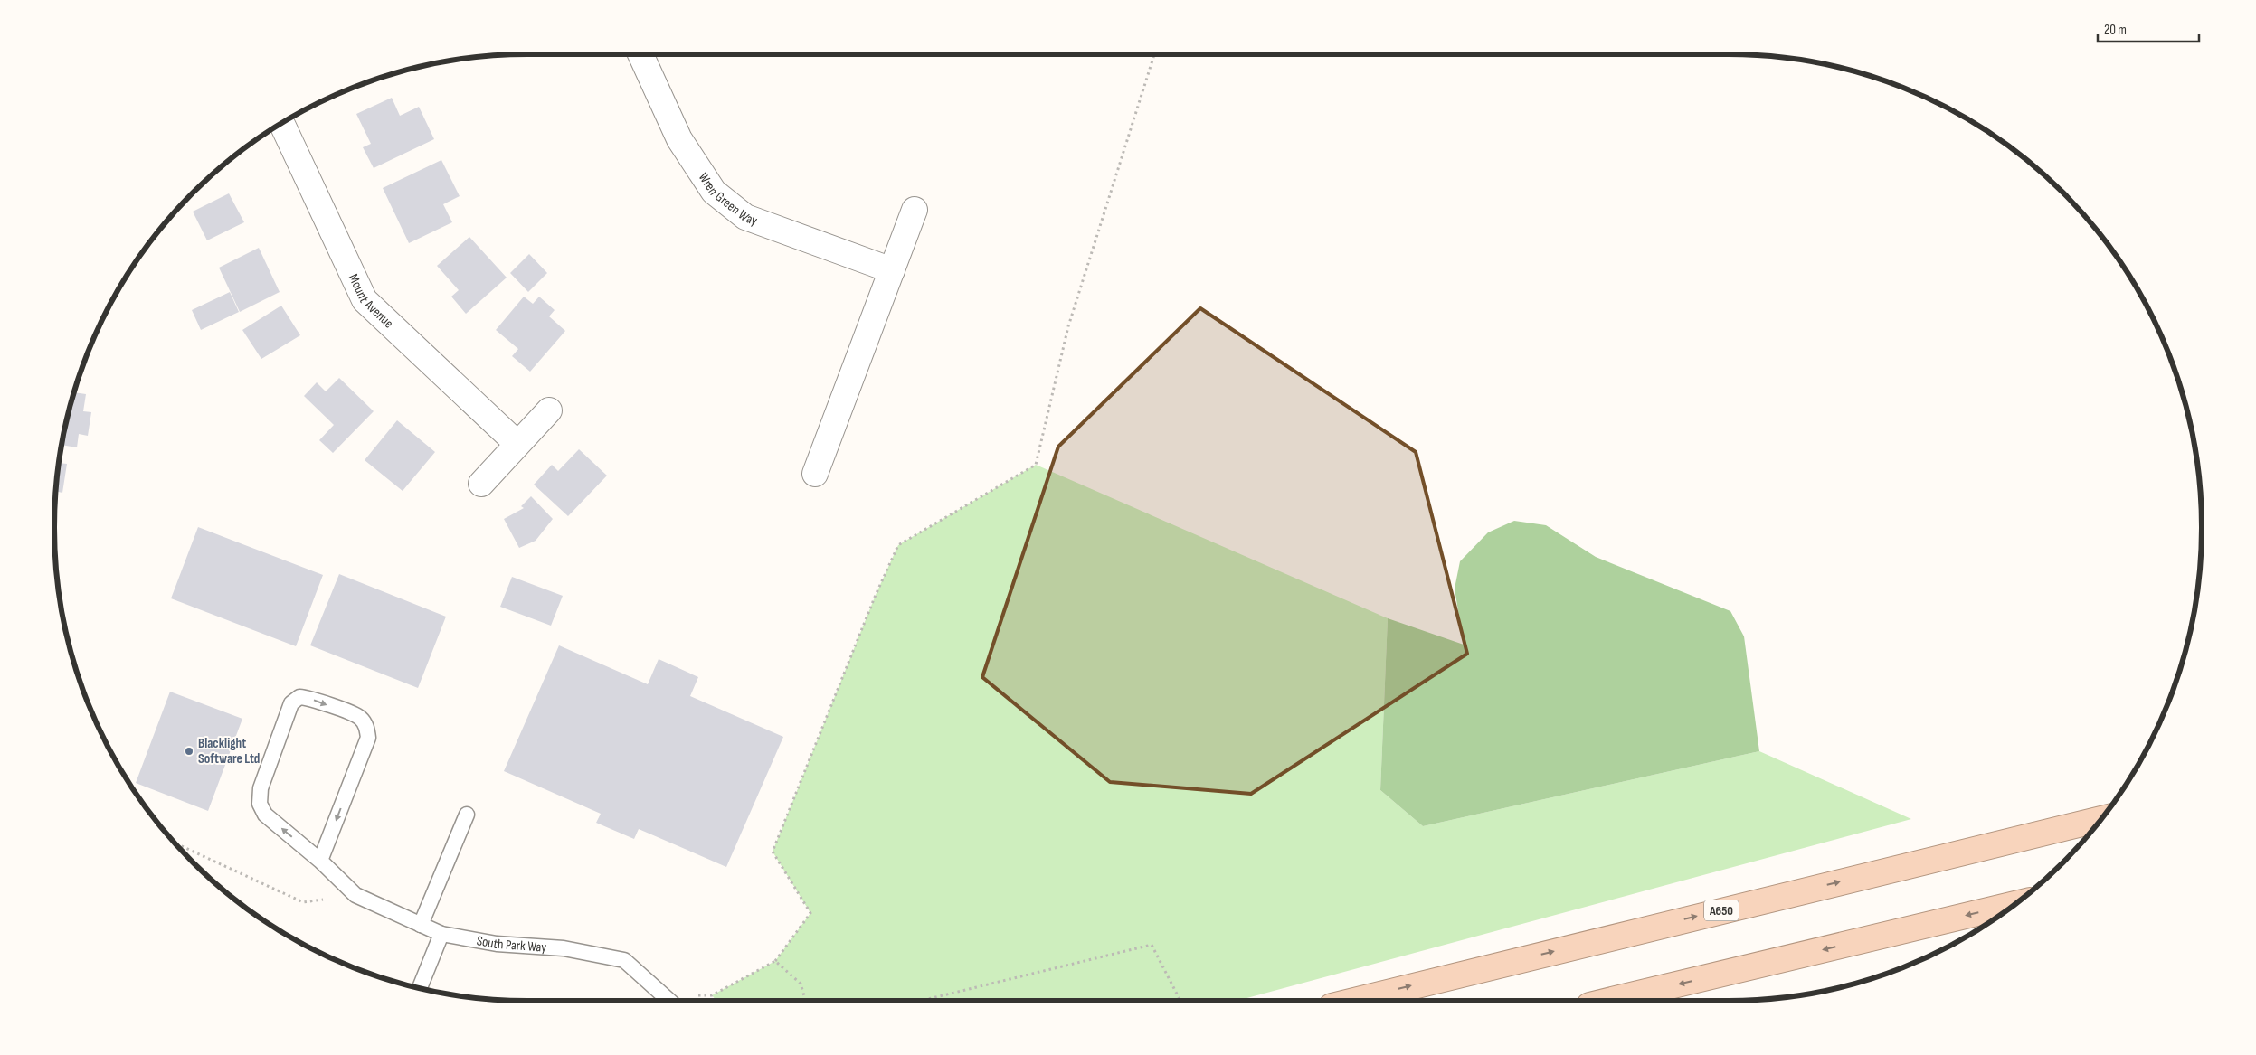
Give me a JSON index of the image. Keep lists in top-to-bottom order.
{
  "streets": {
    "highway": ["A650"],
    "street": ["Wren Green Way", "Mount Avenue"],
    "lane": ["South Park Way"]
  },
  "places": ["Blacklight Software Ltd"],
  "scale_bar": "20 m"
}
